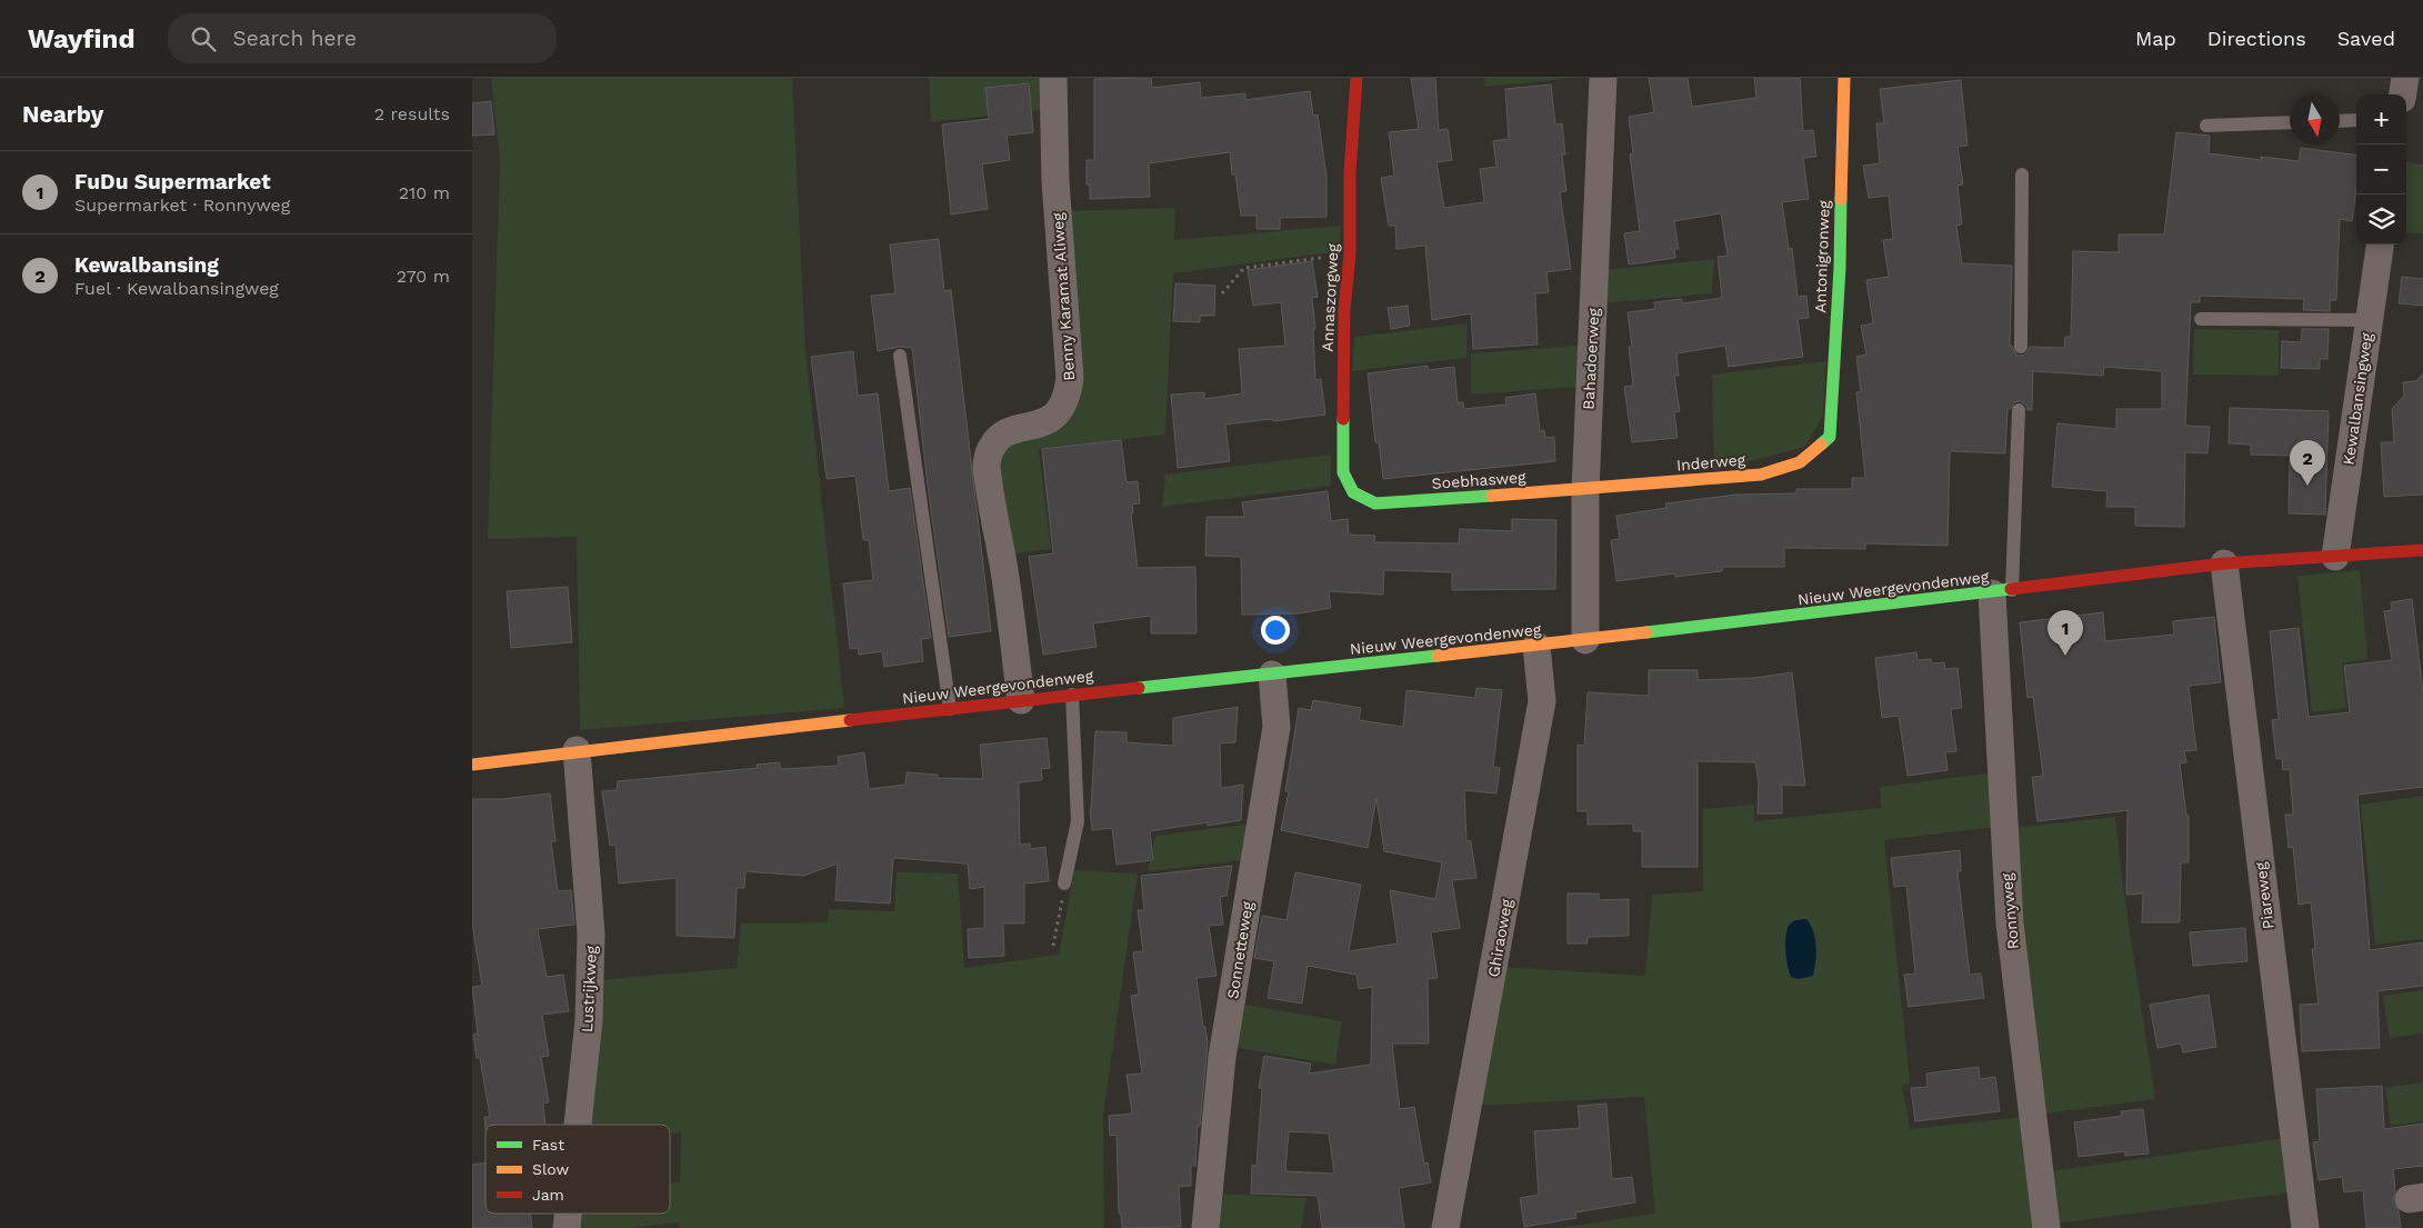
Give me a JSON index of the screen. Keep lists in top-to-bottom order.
{
  "streets": {
    "street": [
      "Antonigronweg",
      "Benny Karamat Aliweg",
      "Annaszorgweg",
      "Bahadoerweg",
      "Kewalbansingweg",
      "Inderweg",
      "Soebhasweg",
      "Nieuw Weergevondenweg",
      "Piareweg",
      "Ronnyweg",
      "Ghiraoweg",
      "Sonnetteweg",
      "Lustrijkweg"
    ]
  },
  "crossings": [
    ["Antonigronweg", "Inderweg"],
    ["Benny Karamat Aliweg", "Nieuw Weergevondenweg"],
    ["Annaszorgweg", "Soebhasweg"],
    ["Bahadoerweg", "Inderweg"],
    ["Bahadoerweg", "Soebhasweg"],
    ["Bahadoerweg", "Nieuw Weergevondenweg"],
    ["Kewalbansingweg", "Nieuw Weergevondenweg"],
    ["Inderweg", "Soebhasweg"],
    ["Nieuw Weergevondenweg", "Piareweg"],
    ["Nieuw Weergevondenweg", "Ronnyweg"],
    ["Nieuw Weergevondenweg", "Ghiraoweg"],
    ["Nieuw Weergevondenweg", "Sonnetteweg"],
    ["Nieuw Weergevondenweg", "Lustrijkweg"]
  ],
  "legend": ["Fast", "Slow", "Jam"],
  "north": "bottom",
  "page": {
    "header": "Wayfind",
    "search": "Search here",
    "nav": ["Map", "Directions", "Saved"],
    "heading": ["Nearby", "2 results"],
    "map_buttons": ["+", "−"],
    "list": [
      {
        "mark": "1",
        "name": "FuDu Supermarket",
        "note": "Supermarket · Ronnyweg",
        "value": "210 m"
      },
      {
        "mark": "2",
        "name": "Kewalbansing",
        "note": "Fuel · Kewalbansingweg",
        "value": "270 m"
      }
    ],
    "pins": ["2", "1"]
  }
}
